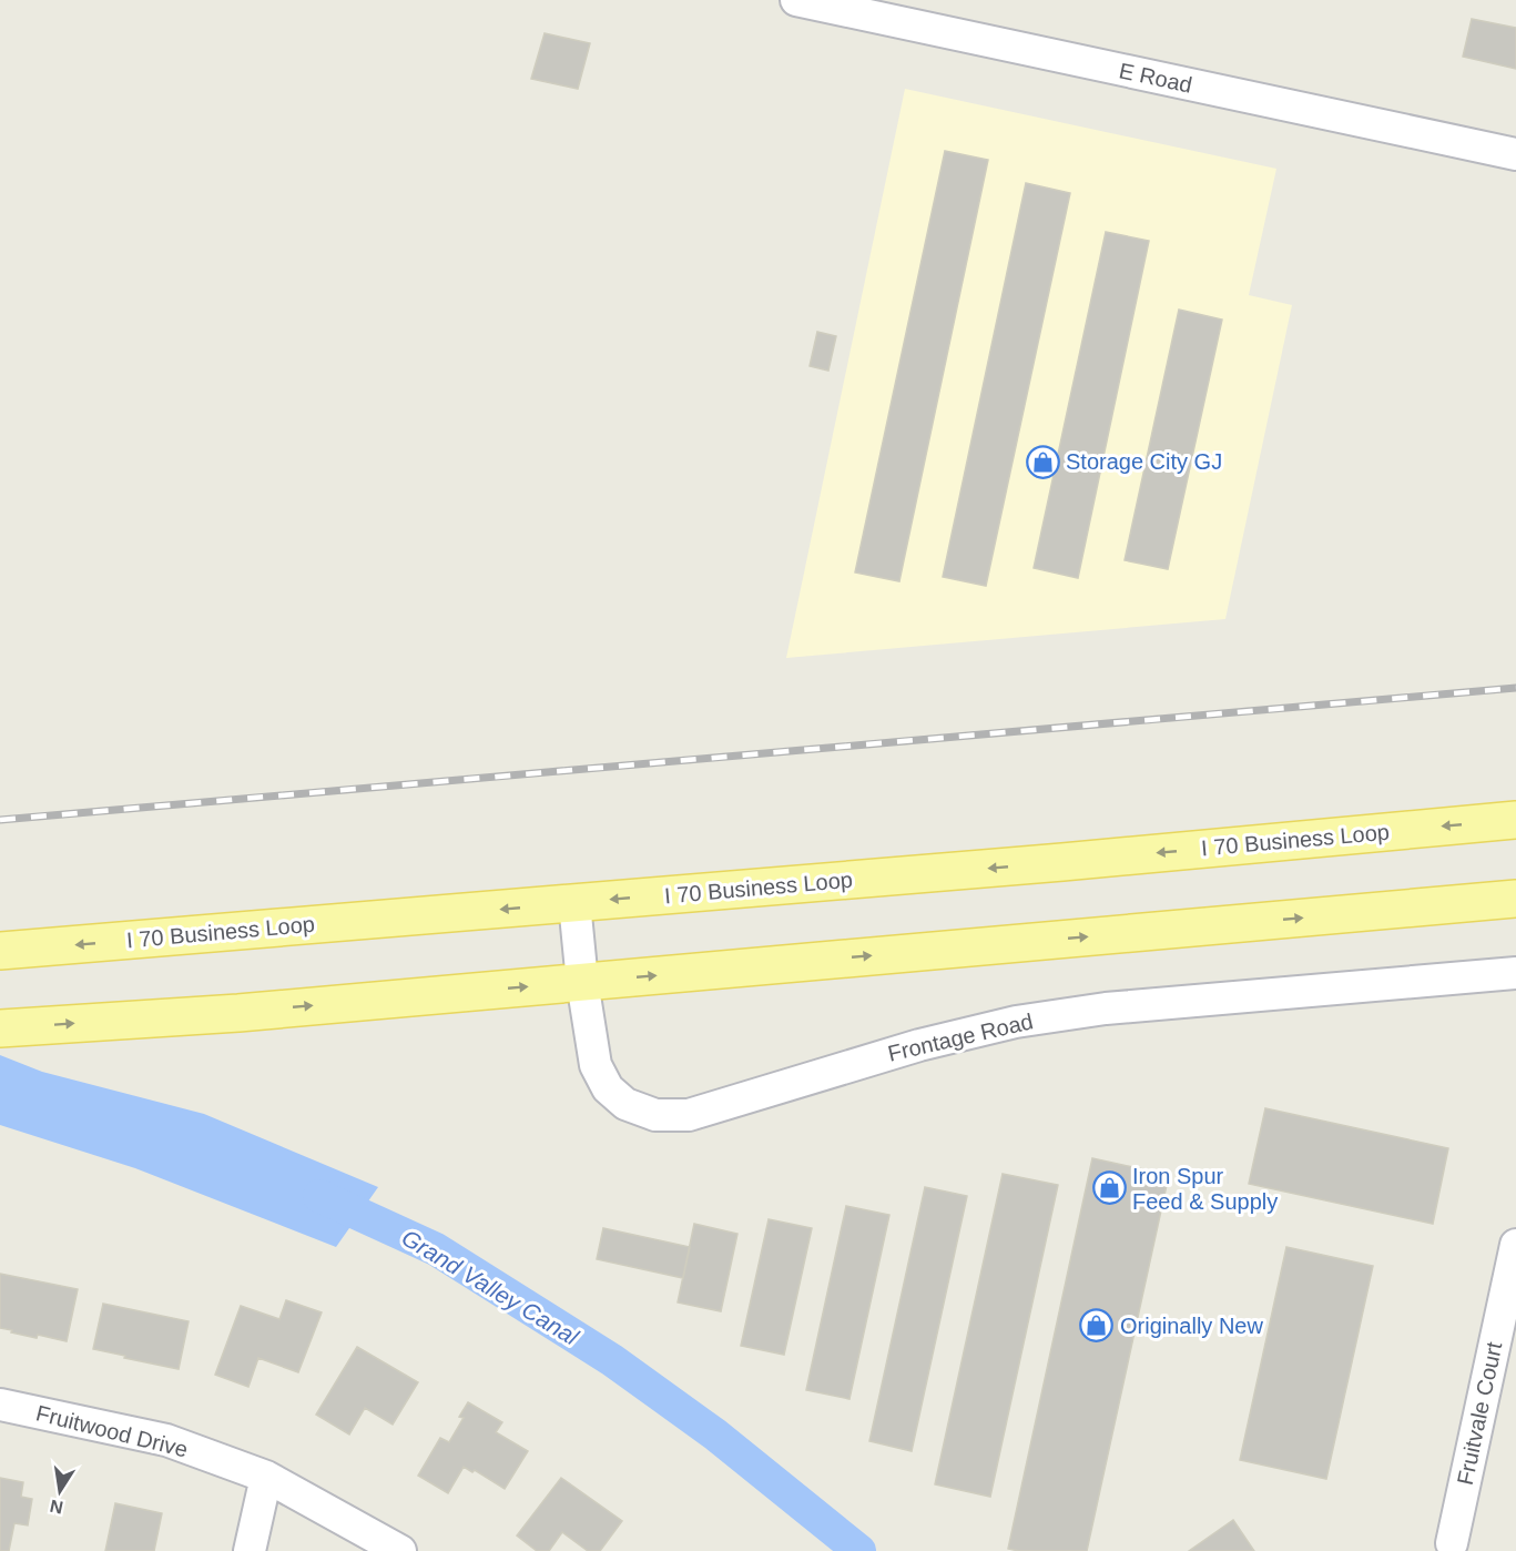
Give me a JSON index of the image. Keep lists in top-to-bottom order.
{
  "streets": {
    "main road": ["I 70 Business Loop"],
    "street": [
      "E Road",
      "Frontage Road",
      "Fruitvale Court",
      "Fruitwood Drive"
    ]
  },
  "crossings": [
    ["I 70 Business Loop", "Frontage Road"]
  ],
  "water": ["Grand Valley Canal"],
  "places": {
    "shop": ["Storage City GJ", "Iron Spur Feed & Supply", "Originally New"]
  },
  "north": "bottom"
}
